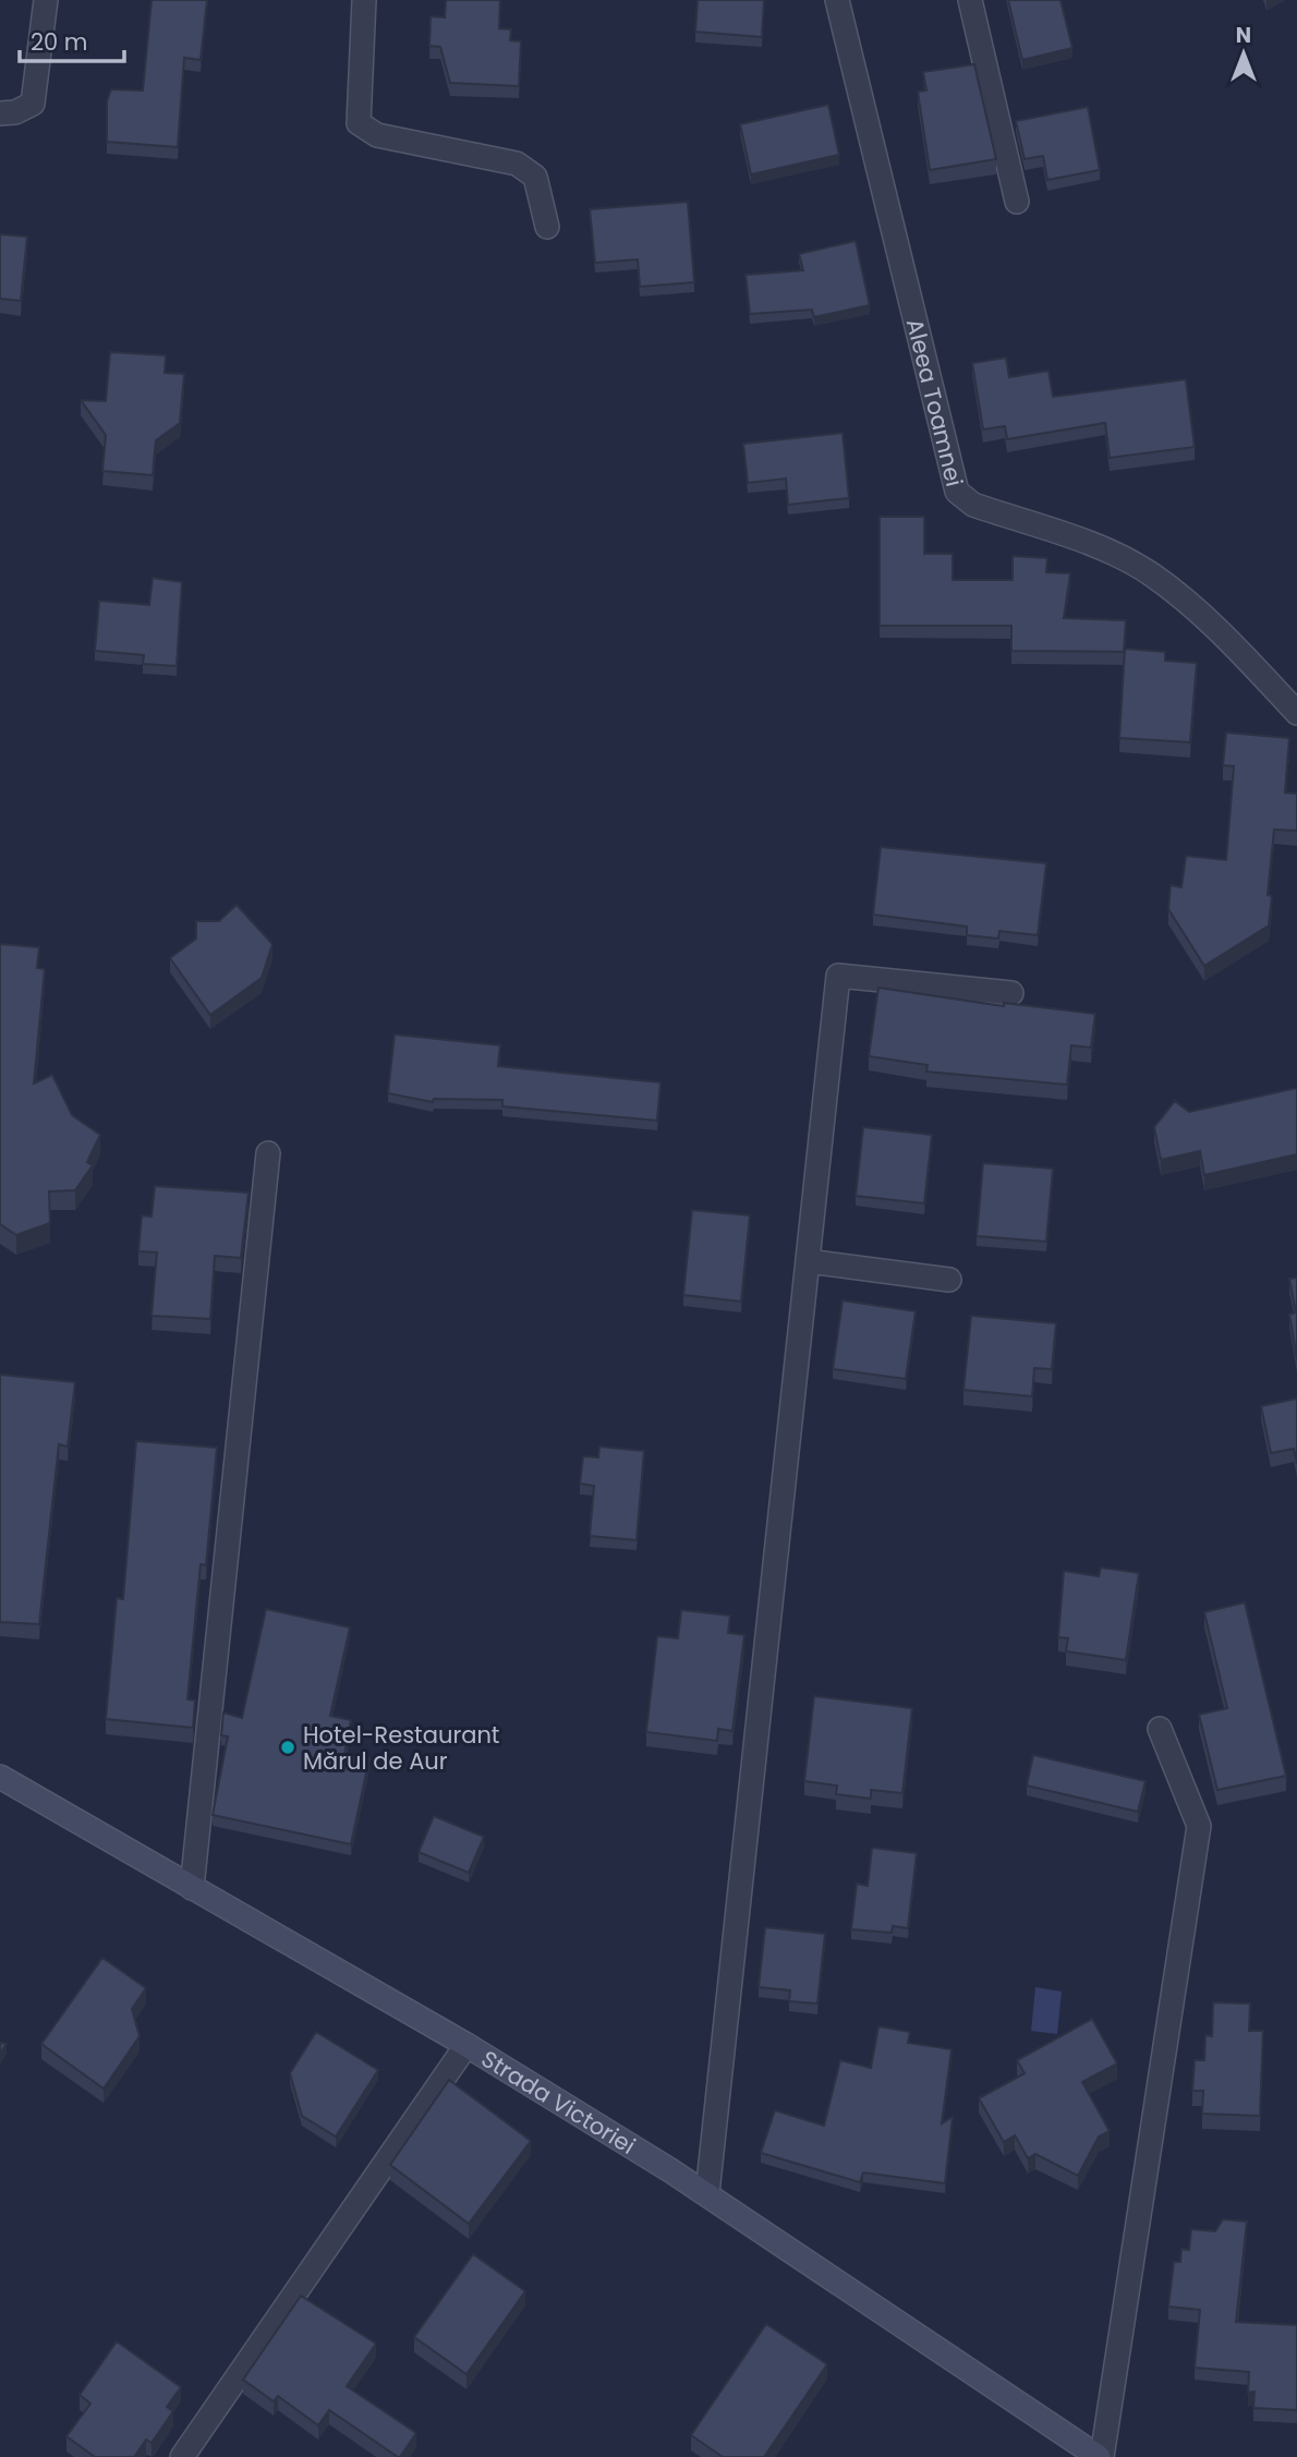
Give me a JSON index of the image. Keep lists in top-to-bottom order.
{
  "streets": {
    "street": ["Aleea Toamnei", "Strada Victoriei"]
  },
  "places": ["Hotel-Restaurant Mărul de Aur"],
  "scale_bar": "20 m",
  "north": "top"
}
